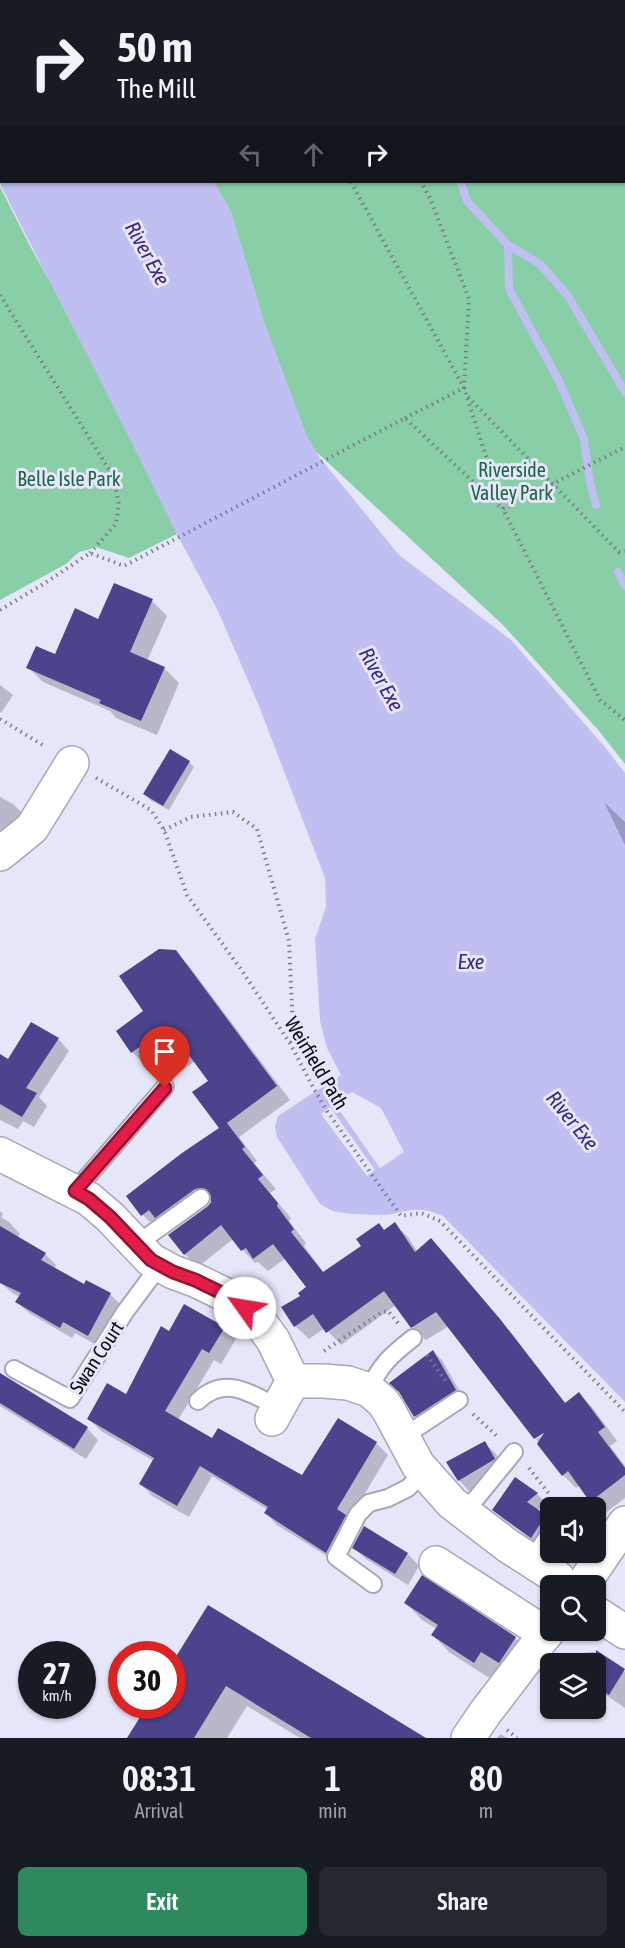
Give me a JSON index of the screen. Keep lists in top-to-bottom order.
{
  "streets": {
    "lane": ["Swan Court"],
    "path": ["Weirfield Path"]
  },
  "water": ["River Exe", "Exe"],
  "parks": ["Riverside Valley Park", "Belle Isle Park"],
  "page": {
    "turn": ["50 m", "The Mill"],
    "speed": "27 km/h",
    "limit": "30",
    "eta": [
      "08:31",
      "Arrival",
      "1",
      "min",
      "80",
      "m"
    ],
    "buttons": ["Exit", "Share"]
  }
}
